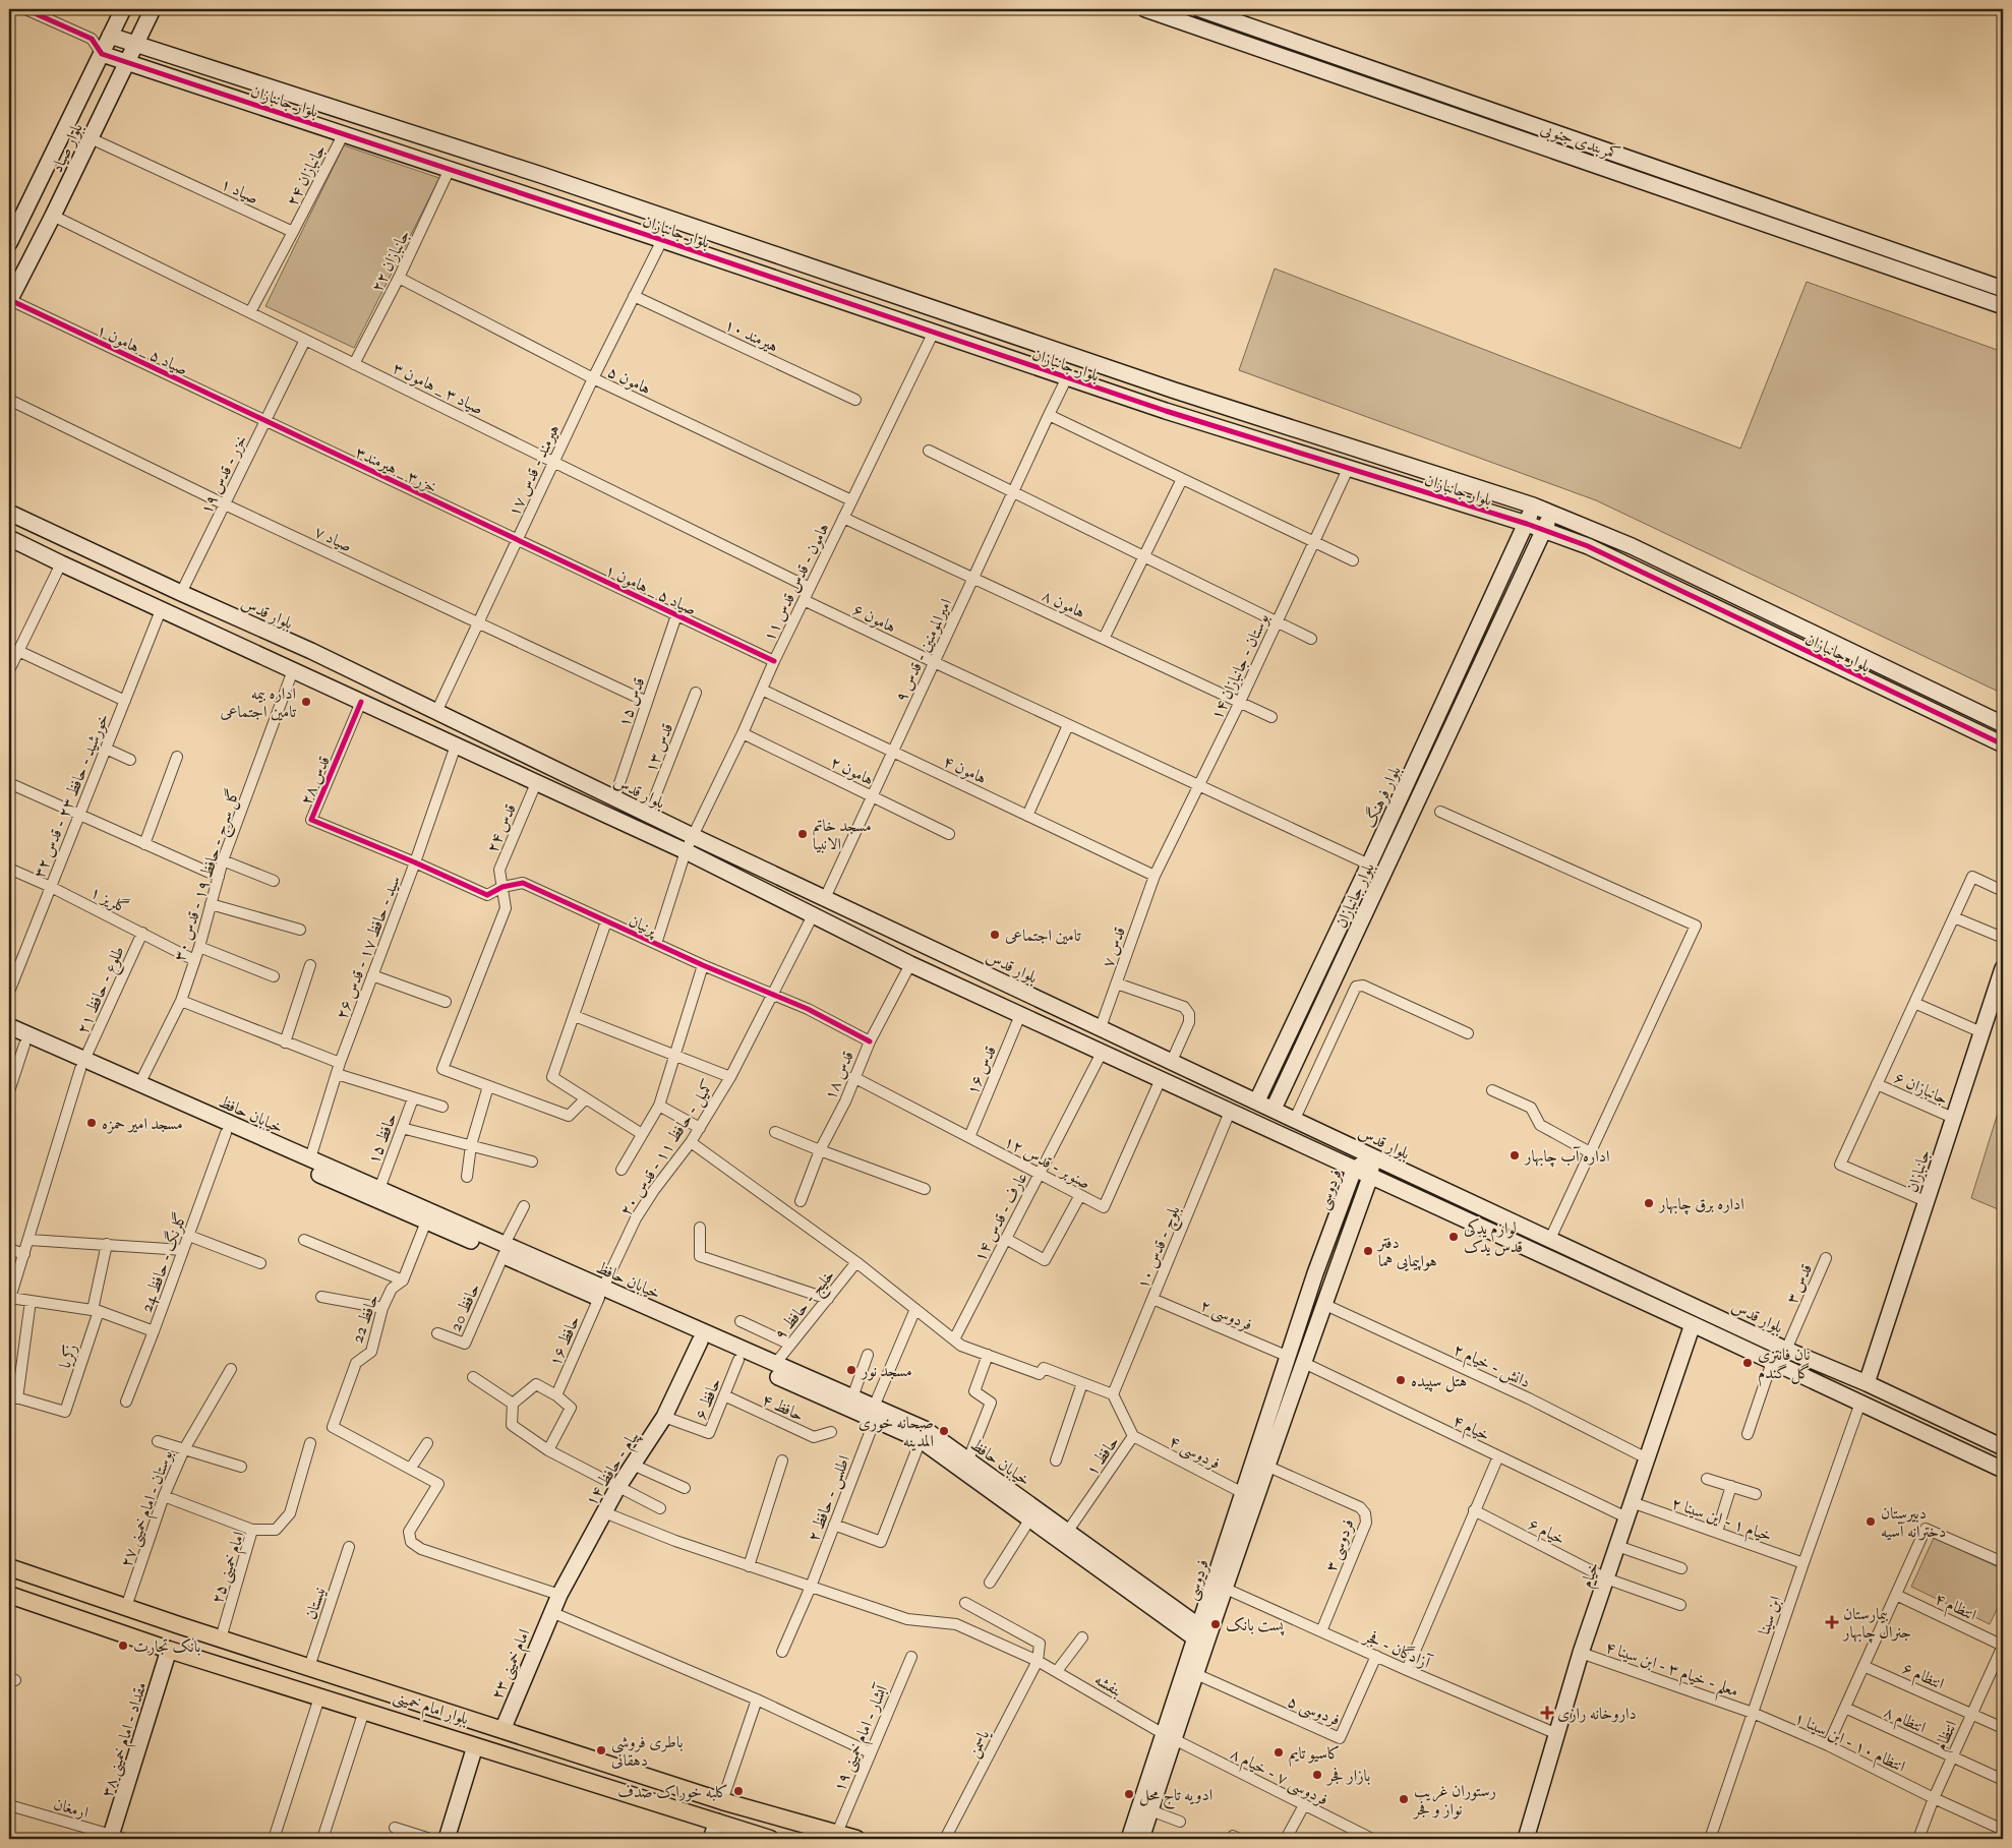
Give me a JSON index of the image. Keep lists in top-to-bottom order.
{
  "streets": {
    "main road": [
      "بلوار جانبازان",
      "کمربندی جنوبی",
      "بلوار صیاد",
      "بلوار قدس",
      "بلوار فرهنگ",
      "خیابان حافظ",
      "جانبازان",
      "فردوسی",
      "پیام - حافظ ۱۴",
      "خیام",
      "امام خمینی ۲۳",
      "بلوار امام خمینی",
      "مقداد - امام خمینی ۳۸"
    ],
    "street": [
      "جانبازان ۲۴",
      "صیاد ۱",
      "جانبازان ۲۲",
      "هیرمند ۱۰",
      "صیاد ۵ _ هامون ۱",
      "هامون ۵",
      "صیاد ۳ _ هامون ۳",
      "خزر۳ _ هیرمند۳",
      "هیرمند - قدس ۱۷",
      "خزر - قدس ۱۹",
      "صیاد ۷",
      "هامون - قدس قدس ۱۱",
      "هامون ۸",
      "هامون ۶",
      "امیرالمومنین - قدس ۹",
      "بوستان - جانبازان ۱۴",
      "قدس ۱۵",
      "قدس ۱۳",
      "هامون ۴",
      "هامون ۲",
      "قدس ۲۸",
      "خورشید - حافظ ۲۳ - قدس ۳۲",
      "قدس ۲۴",
      "گل سرج - حافظ ۱۹ - قدس ۳۰",
      "گلریز ۱",
      "پرنیان",
      "سید - حافظ ۱۷ - قدس ۲۶",
      "قدس ۷",
      "طلوع - حافظ ۲۱",
      "قدس ۱۶",
      "قدس ۱۸",
      "جانبازان ۶",
      "حافظ ۱۵",
      "کمیل - حافظ ۱۱ - قدس ۲۰",
      "صنوبر - قدس ۱۲",
      "عارف - قدس ۱۴",
      "بلوچ - قدس ۱۰",
      "گلرنگ - حافظ 24",
      "قدس ۳",
      "خلیج - حافظ ۹",
      "حافظ 20",
      "فردوسی ۲",
      "حافظ 22",
      "حافظ ۱۶",
      "زکریا",
      "دانش - خیام ۲",
      "حافظ ۶",
      "حافظ ۴",
      "خیام ۴",
      "فردوسی ۴",
      "حافظ ۱",
      "اطلس - حافظ ۲",
      "بوستان - امام خمینی ۲۷",
      "خیام ۱ - این سینا ۲",
      "خیام ۶",
      "فردوسی ۳",
      "امام خمینی ۲۵",
      "نیستان",
      "انتظام ۴",
      "ابن سینا",
      "آزادگان - فجر",
      "معلم - خیام ۳ - ابن سینا ۴",
      "انتظام ۶",
      "بنفشه",
      "فردوسی ۵",
      "انتظام ۸",
      "انتظام",
      "آبشار - امام خمینی ۱۹",
      "انتظام ۱۰ - ابن سینا ۱",
      "یاسمن",
      "فردوسی ۷ - خیام ۸",
      "ارمغان"
    ]
  },
  "crossings": [
    ["بلوار جانبازان", "بلوار صیاد"],
    ["بلوار جانبازان", "جانبازان ۲۴"],
    ["بلوار جانبازان", "جانبازان ۲۲"],
    ["بلوار جانبازان", "هیرمند - قدس ۱۷"],
    ["بلوار جانبازان", "هامون - قدس قدس ۱۱"],
    ["بلوار جانبازان", "بلوار قدس"],
    ["بلوار جانبازان", "امیرالمومنین - قدس ۹"],
    ["بلوار جانبازان", "بوستان - جانبازان ۱۴"],
    ["بلوار جانبازان", "بلوار فرهنگ"],
    ["بلوار صیاد", "صیاد ۱"],
    ["بلوار صیاد", "صیاد ۵ _ هامون ۱"],
    ["بلوار صیاد", "صیاد ۳ _ هامون ۳"],
    ["جانبازان ۲۴", "صیاد ۱"],
    ["جانبازان ۲۲", "هامون ۵"],
    ["جانبازان ۲۲", "صیاد ۳ _ هامون ۳"],
    ["هیرمند ۱۰", "هیرمند - قدس ۱۷"],
    ["صیاد ۵ _ هامون ۱", "خزر۳ _ هیرمند۳"],
    ["صیاد ۵ _ هامون ۱", "هیرمند - قدس ۱۷"],
    ["صیاد ۵ _ هامون ۱", "خزر - قدس ۱۹"],
    ["صیاد ۵ _ هامون ۱", "هامون - قدس قدس ۱۱"],
    ["صیاد ۵ _ هامون ۱", "قدس ۱۵"],
    ["هامون ۵", "هیرمند - قدس ۱۷"],
    ["هامون ۵", "هامون - قدس قدس ۱۱"],
    ["صیاد ۳ _ هامون ۳", "هیرمند - قدس ۱۷"],
    ["صیاد ۳ _ هامون ۳", "خزر - قدس ۱۹"],
    ["صیاد ۳ _ هامون ۳", "هامون - قدس قدس ۱۱"],
    ["خزر۳ _ هیرمند۳", "هیرمند - قدس ۱۷"],
    ["خزر۳ _ هیرمند۳", "خزر - قدس ۱۹"],
    ["هیرمند - قدس ۱۷", "صیاد ۷"],
    ["هیرمند - قدس ۱۷", "بلوار قدس"],
    ["خزر - قدس ۱۹", "صیاد ۷"],
    ["خزر - قدس ۱۹", "بلوار قدس"],
    ["صیاد ۷", "قدس ۱۵"],
    ["هامون - قدس قدس ۱۱", "هامون ۸"],
    ["هامون - قدس قدس ۱۱", "بلوار قدس"],
    ["هامون - قدس قدس ۱۱", "هامون ۶"],
    ["هامون - قدس قدس ۱۱", "هامون ۴"],
    ["هامون - قدس قدس ۱۱", "هامون ۲"],
    ["هامون - قدس قدس ۱۱", "پرنیان"],
    ["هامون ۸", "امیرالمومنین - قدس ۹"],
    ["هامون ۸", "بوستان - جانبازان ۱۴"],
    ["بلوار قدس", "امیرالمومنین - قدس ۹"],
    ["بلوار قدس", "قدس ۱۵"],
    ["بلوار قدس", "قدس ۱۳"],
    ["بلوار قدس", "بلوار فرهنگ"],
    ["بلوار قدس", "قدس ۷"],
    ["بلوار قدس", "جانبازان"],
    ["بلوار قدس", "فردوسی"],
    ["بلوار قدس", "قدس ۳"],
    ["هامون ۶", "امیرالمومنین - قدس ۹"],
    ["هامون ۶", "بوستان - جانبازان ۱۴"],
    ["هامون ۶", "بلوار فرهنگ"],
    ["امیرالمومنین - قدس ۹", "هامون ۴"],
    ["امیرالمومنین - قدس ۹", "هامون ۲"],
    ["بوستان - جانبازان ۱۴", "هامون ۴"],
    ["بوستان - جانبازان ۱۴", "قدس ۷"],
    ["هامون ۴", "قدس ۷"],
    ["قدس ۲۸", "پرنیان"],
    ["قدس ۲۸", "سید - حافظ ۱۷ - قدس ۲۶"],
    ["خورشید - حافظ ۲۳ - قدس ۳۲", "گلریز ۱"],
    ["قدس ۲۴", "پرنیان"],
    ["گل سرج - حافظ ۱۹ - قدس ۳۰", "گلریز ۱"],
    ["گل سرج - حافظ ۱۹ - قدس ۳۰", "خیابان حافظ"],
    ["گلریز ۱", "طلوع - حافظ ۲۱"],
    ["پرنیان", "سید - حافظ ۱۷ - قدس ۲۶"],
    ["پرنیان", "قدس ۱۸"],
    ["پرنیان", "کمیل - حافظ ۱۱ - قدس ۲۰"],
    ["سید - حافظ ۱۷ - قدس ۲۶", "خیابان حافظ"],
    ["طلوع - حافظ ۲۱", "خیابان حافظ"],
    ["قدس ۱۶", "صنوبر - قدس ۱۲"],
    ["قدس ۱۸", "صنوبر - قدس ۱۲"],
    ["جانبازان ۶", "جانبازان"],
    ["خیابان حافظ", "حافظ ۱۵"],
    ["خیابان حافظ", "کمیل - حافظ ۱۱ - قدس ۲۰"],
    ["خیابان حافظ", "فردوسی"],
    ["خیابان حافظ", "گلرنگ - حافظ 24"],
    ["خیابان حافظ", "خلیج - حافظ ۹"],
    ["خیابان حافظ", "حافظ 20"],
    ["خیابان حافظ", "حافظ 22"],
    ["خیابان حافظ", "حافظ ۱۶"],
    ["خیابان حافظ", "حافظ ۶"],
    ["خیابان حافظ", "حافظ ۱"],
    ["خیابان حافظ", "پیام - حافظ ۱۴"],
    ["خیابان حافظ", "اطلس - حافظ ۲"],
    ["کمیل - حافظ ۱۱ - قدس ۲۰", "حافظ ۱۶"],
    ["صنوبر - قدس ۱۲", "عارف - قدس ۱۴"],
    ["فردوسی", "فردوسی ۲"],
    ["فردوسی", "دانش - خیام ۲"],
    ["فردوسی", "خیام ۴"],
    ["فردوسی", "فردوسی ۴"],
    ["فردوسی", "فردوسی ۳"],
    ["فردوسی", "آزادگان - فجر"],
    ["فردوسی", "بنفشه"],
    ["فردوسی", "فردوسی ۵"],
    ["فردوسی", "فردوسی ۷ - خیام ۸"],
    ["بلوچ - قدس ۱۰", "فردوسی ۲"],
    ["بلوچ - قدس ۱۰", "حافظ ۱"],
    ["دانش - خیام ۲", "خیام"],
    ["حافظ ۶", "حافظ ۴"],
    ["حافظ ۶", "پیام - حافظ ۱۴"],
    ["خیام ۴", "خیام ۱ - این سینا ۲"],
    ["خیام ۴", "خیام"],
    ["فردوسی ۴", "حافظ ۱"],
    ["پیام - حافظ ۱۴", "امام خمینی ۲۳"],
    ["پیام - حافظ ۱۴", "بنفشه"],
    ["اطلس - حافظ ۲", "بنفشه"],
    ["بوستان - امام خمینی ۲۷", "بلوار امام خمینی"],
    ["خیام ۱ - این سینا ۲", "خیام"],
    ["خیام ۱ - این سینا ۲", "ابن سینا"],
    ["خیام ۶", "خیام"],
    ["فردوسی ۳", "آزادگان - فجر"],
    ["امام خمینی ۲۵", "بلوار امام خمینی"],
    ["خیام", "آزادگان - فجر"],
    ["خیام", "معلم - خیام ۳ - ابن سینا ۴"],
    ["نیستان", "بلوار امام خمینی"],
    ["انتظام ۴", "انتظام"],
    ["ابن سینا", "معلم - خیام ۳ - ابن سینا ۴"],
    ["ابن سینا", "انتظام ۱۰ - ابن سینا ۱"],
    ["آزادگان - فجر", "فردوسی ۵"],
    ["امام خمینی ۲۳", "بلوار امام خمینی"],
    ["معلم - خیام ۳ - ابن سینا ۴", "انتظام ۱۰ - ابن سینا ۱"],
    ["انتظام ۶", "انتظام"],
    ["بنفشه", "یاسمن"],
    ["بنفشه", "فردوسی ۷ - خیام ۸"],
    ["بلوار امام خمینی", "آبشار - امام خمینی ۱۹"],
    ["بلوار امام خمینی", "مقداد - امام خمینی ۳۸"],
    ["انتظام ۸", "انتظام"],
    ["انتظام", "انتظام ۱۰ - ابن سینا ۱"],
    ["مقداد - امام خمینی ۳۸", "ارمغان"]
  ],
  "places": {
    "other": [
      "اداره بیمه تامین اجتماعی",
      "مسجد خاتم الانبیا",
      "تامین اجتماعی",
      "مسجد امیر حمزه",
      "اداره آب چابهار",
      "اداره برق چابهار",
      "لوازم یدکی قدس یدک",
      "دفتر هواپیمایی هما",
      "نان فانتزی گل گندم",
      "مسجد نور",
      "هتل سپیده",
      "صبحانه خوری المدینه",
      "دبیرستان دخترانه آسیه",
      "پست بانک",
      "بانک تجارت",
      "باطری فروشی دهقانى",
      "کاسیو تایم",
      "بازار فجر",
      "کلبه خوراک صدف",
      "ادویه تاج محل",
      "رستوران غریب نواز و فجر"
    ],
    "health": ["بیمارستان جنرال چابهار", "داروخانه رازی"]
  }
}
